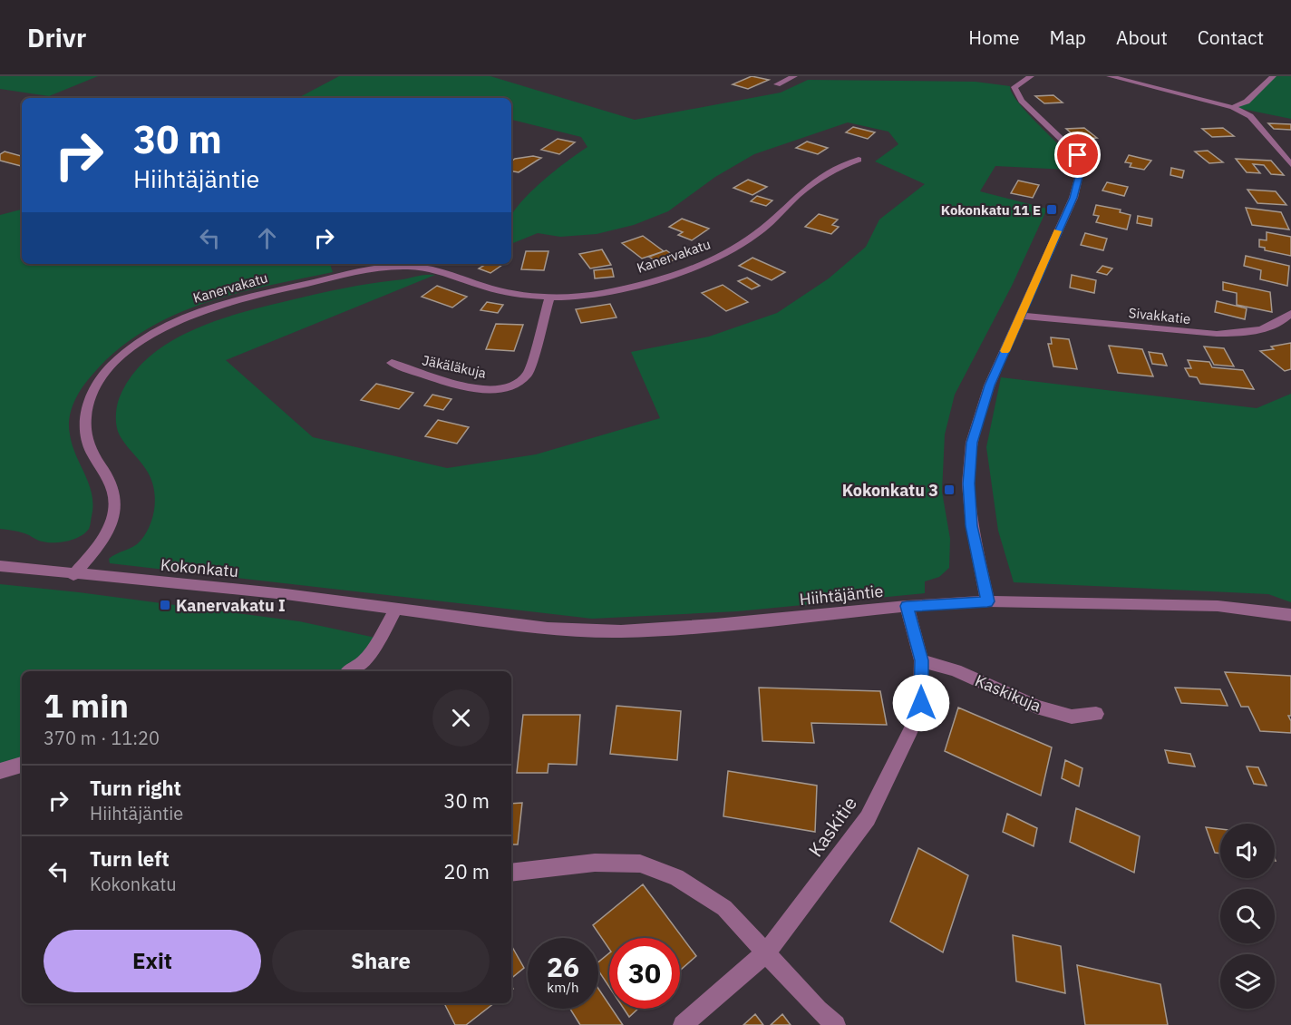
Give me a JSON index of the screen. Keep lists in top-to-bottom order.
{
  "streets": {
    "street": [
      "Kanervakatu",
      "Sivakkatie",
      "Jäkäläkuja",
      "Kokonkatu",
      "Hiihtäjäntie",
      "Kaskikuja",
      "Kaskitie"
    ]
  },
  "crossings": [
    ["Kanervakatu", "Jäkäläkuja"],
    ["Kanervakatu", "Kokonkatu"],
    ["Kokonkatu", "Hiihtäjäntie"],
    ["Hiihtäjäntie", "Kaskitie"],
    ["Kaskikuja", "Kaskitie"]
  ],
  "places": {
    "transit": ["Kokonkatu 11 E", "Kokonkatu 3", "Kanervakatu I"]
  },
  "page": {
    "header": "Drivr",
    "nav": [
      "Home",
      "Map",
      "About",
      "Contact"
    ],
    "turn": ["30 m", "Hiihtäjäntie"],
    "heading": ["1 min", "370 m · 11:20"],
    "list": [
      {
        "name": "Turn right",
        "note": "Hiihtäjäntie",
        "value": "30 m"
      },
      {
        "name": "Turn left",
        "note": "Kokonkatu",
        "value": "20 m"
      }
    ],
    "buttons": ["Exit", "Share"],
    "speed": "26 km/h",
    "limit": "30"
  }
}
